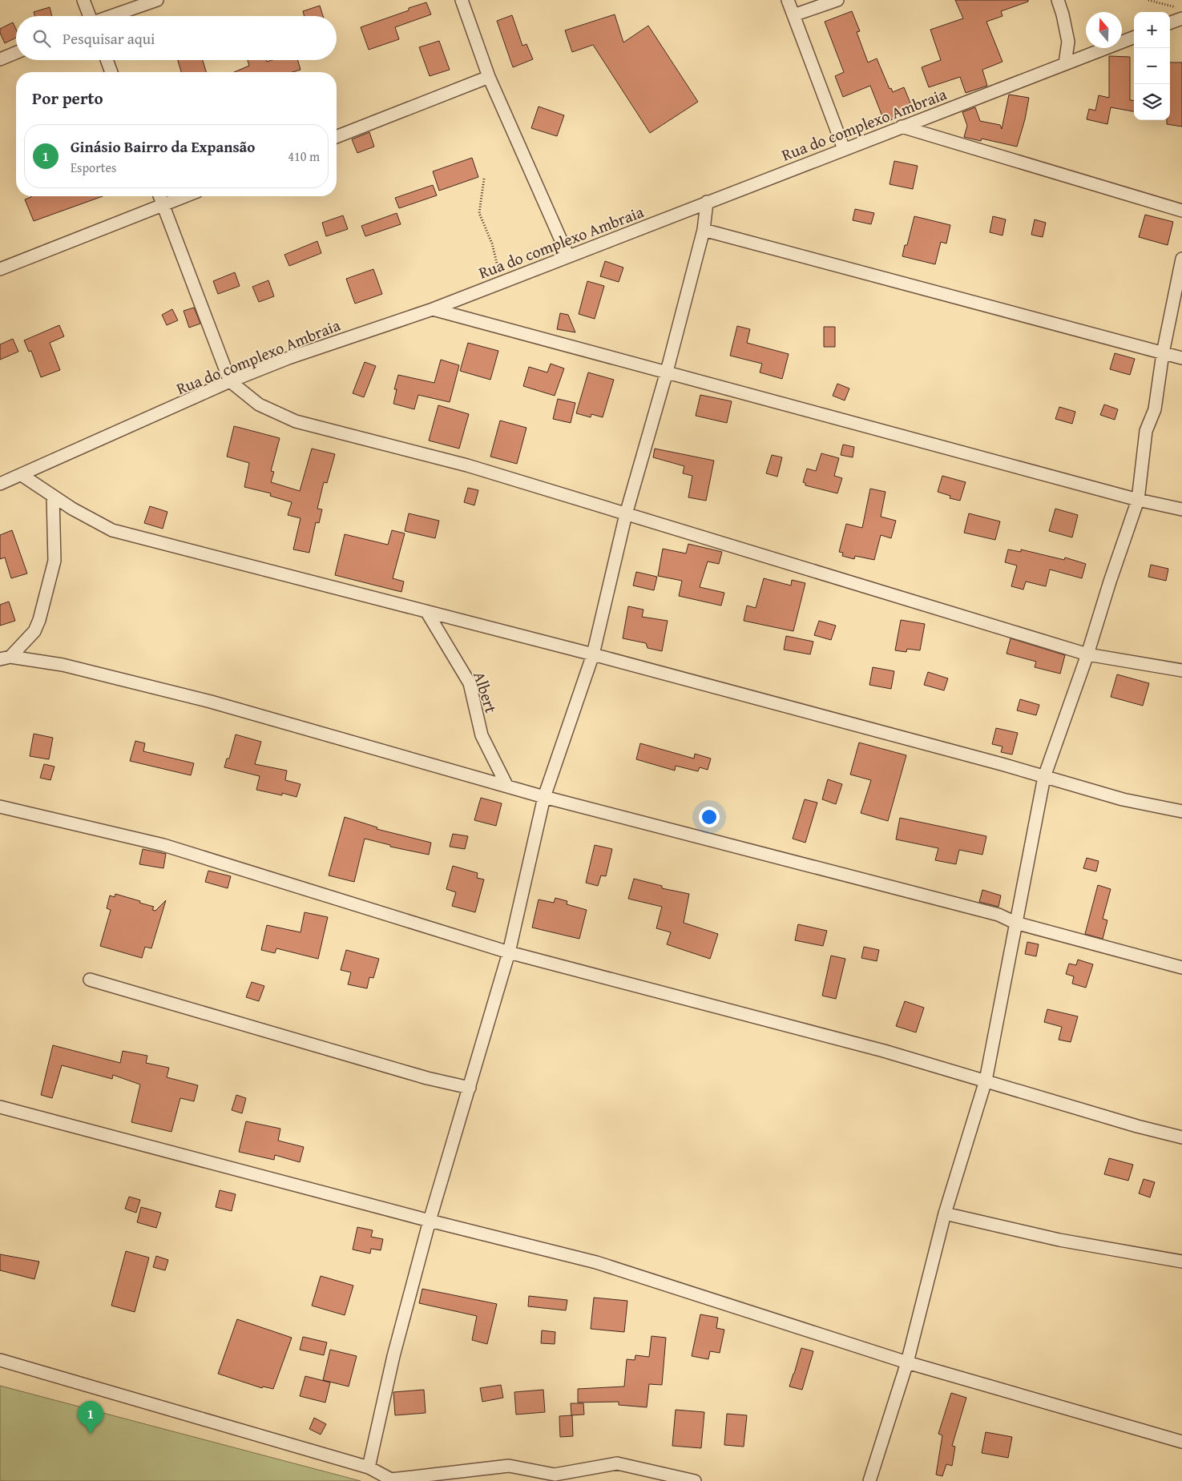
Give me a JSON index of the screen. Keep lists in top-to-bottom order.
{
  "streets": {
    "street": ["Rua do complexo Ambraia", "Albert"]
  },
  "north": "top",
  "page": {
    "map_buttons": ["+", "−"],
    "search": "Pesquisar aqui",
    "heading": "Por perto",
    "list": [
      {
        "mark": "1",
        "name": "Ginásio Bairro da Expansão",
        "note": "Esportes",
        "value": "410 m"
      }
    ],
    "pins": "1"
  }
}
